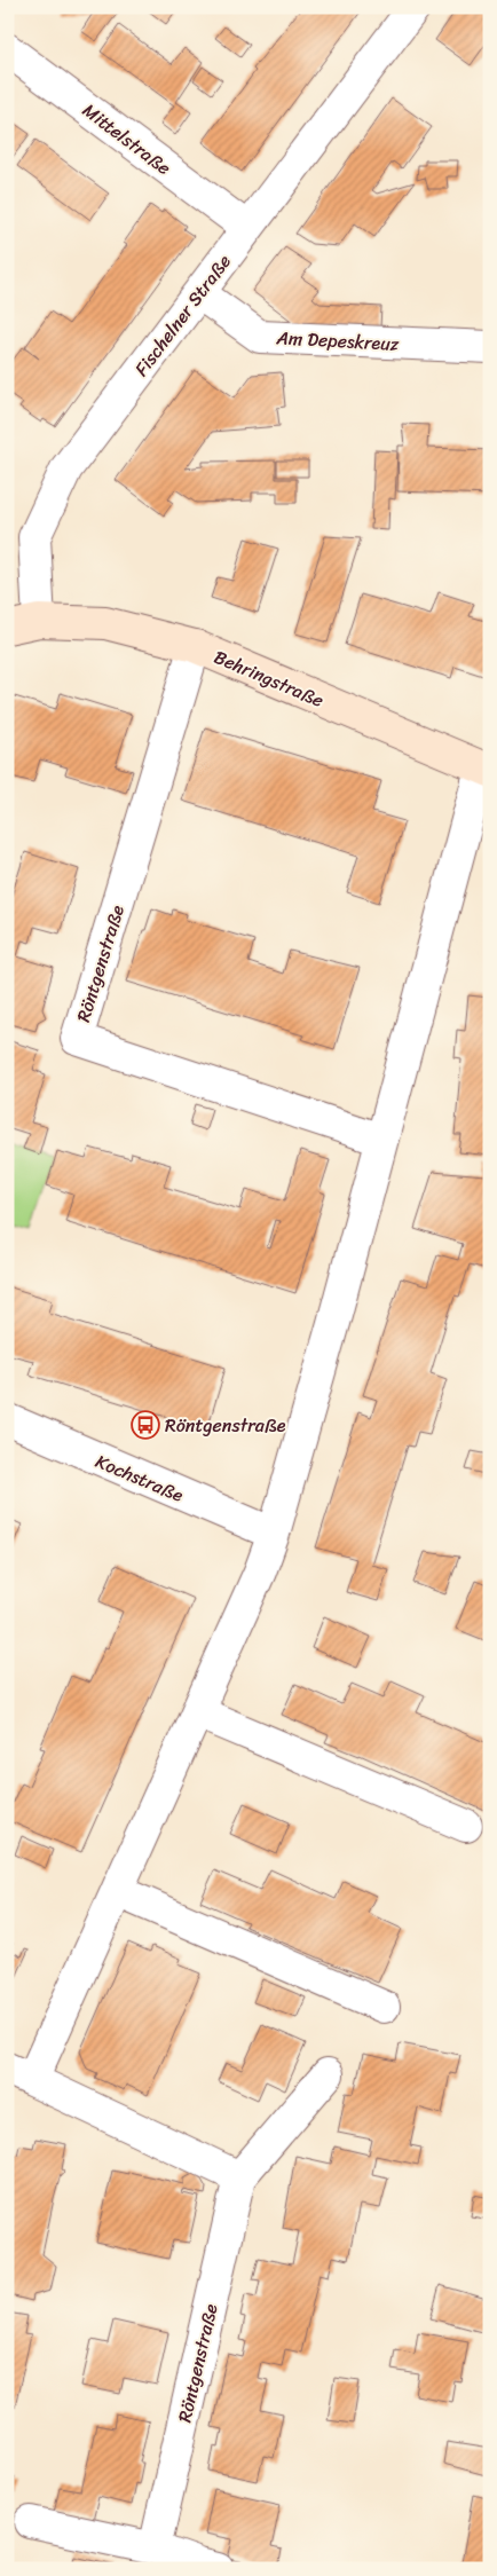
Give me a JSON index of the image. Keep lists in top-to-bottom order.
{
  "streets": {
    "street": [
      "Mittelstraße",
      "Fischelner Straße",
      "Am Depeskreuz",
      "Behringstraße",
      "Röntgenstraße",
      "Kochstraße"
    ]
  },
  "crossings": [
    ["Mittelstraße", "Fischelner Straße"],
    ["Fischelner Straße", "Am Depeskreuz"],
    ["Fischelner Straße", "Behringstraße"],
    ["Behringstraße", "Röntgenstraße"]
  ],
  "places": {
    "bus stop": ["Röntgenstraße"]
  }
}
